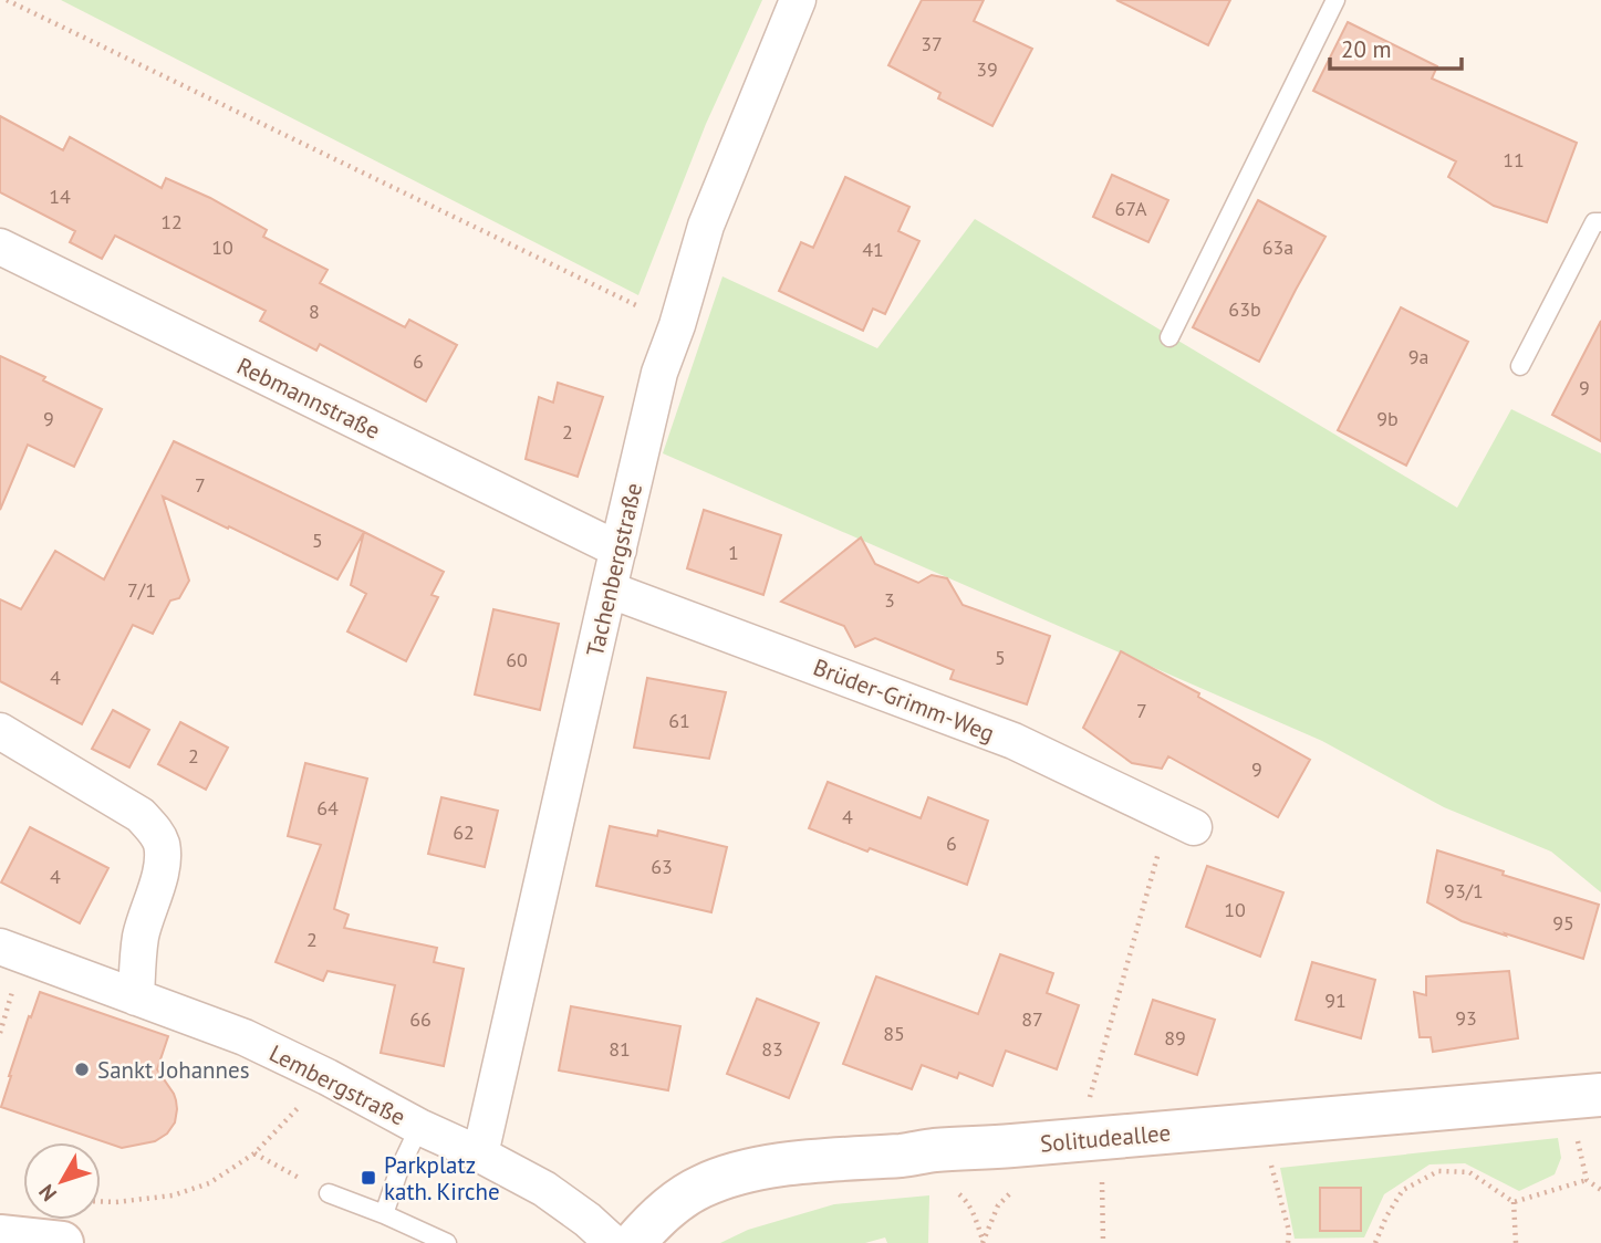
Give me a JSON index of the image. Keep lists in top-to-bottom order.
{
  "streets": {
    "main road": ["Solitudeallee"],
    "street": [
      "Rebmannstraße",
      "Tachenbergstraße",
      "Brüder-Grimm-Weg",
      "Lembergstraße"
    ]
  },
  "crossings": [
    ["Rebmannstraße", "Tachenbergstraße"],
    ["Tachenbergstraße", "Brüder-Grimm-Weg"],
    ["Tachenbergstraße", "Lembergstraße"]
  ],
  "places": {
    "other": ["Sankt Johannes"],
    "transit": ["Parkplatz kath. Kirche"]
  },
  "house_numbers": [
    "37",
    "39",
    "11",
    "14",
    "67A",
    "12",
    "10",
    "63a",
    "41",
    "63b",
    "8",
    "9a",
    "6",
    "9",
    "9",
    "9b",
    "2",
    "7",
    "5",
    "1",
    "7/1",
    "3",
    "5",
    "60",
    "4",
    "7",
    "61",
    "2",
    "9",
    "64",
    "4",
    "62",
    "6",
    "63",
    "4",
    "93/1",
    "10",
    "95",
    "2",
    "91",
    "93",
    "66",
    "87",
    "85",
    "89",
    "81",
    "83"
  ],
  "scale_bar": "20 m",
  "north": "bottom left"
}
